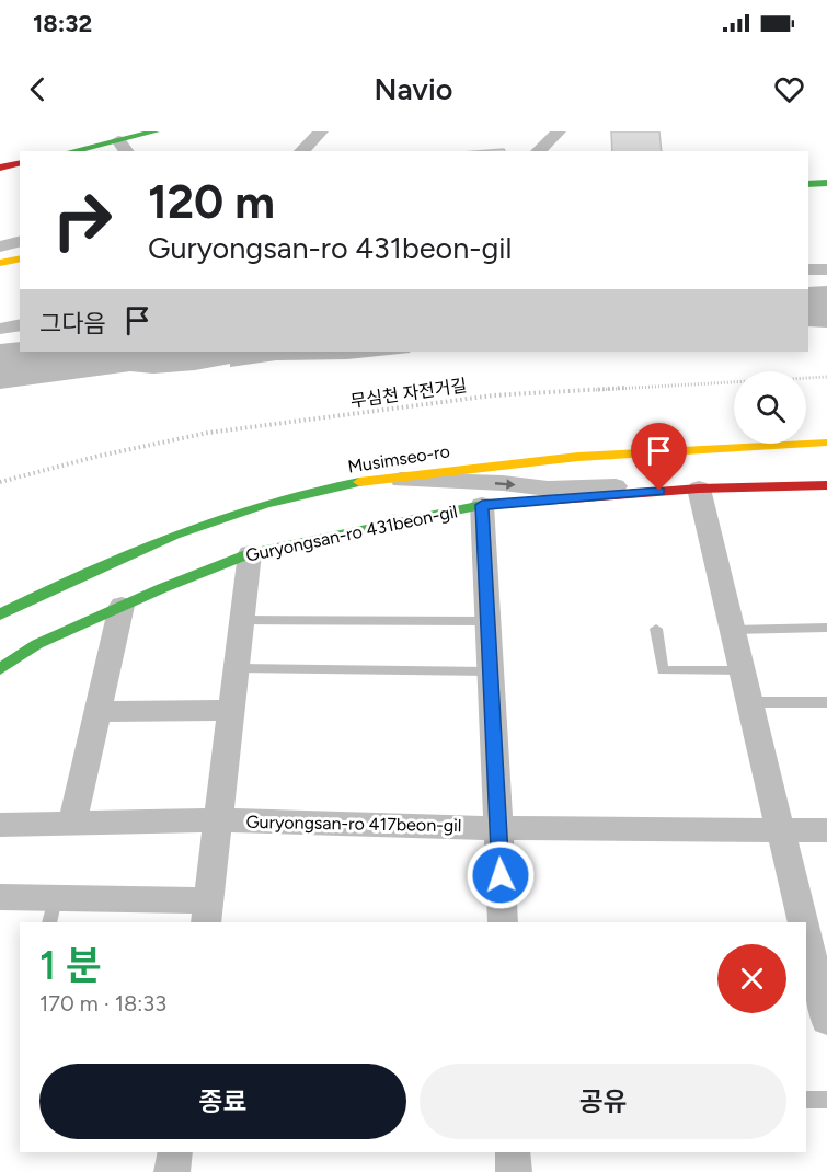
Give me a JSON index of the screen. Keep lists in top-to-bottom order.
{
  "streets": {
    "street": ["Musimseo-ro", "Guryongsan-ro 431beon-gil", "Guryongsan-ro 417beon-gil"],
    "path": ["무심천 자전거길"]
  },
  "page": {
    "status": "18:32",
    "header": "Navio",
    "turn": ["120 m", "Guryongsan-ro 431beon-gil"],
    "then": "그다음",
    "heading": ["1 분", "170 m · 18:33"],
    "buttons": ["종료", "공유"]
  }
}
